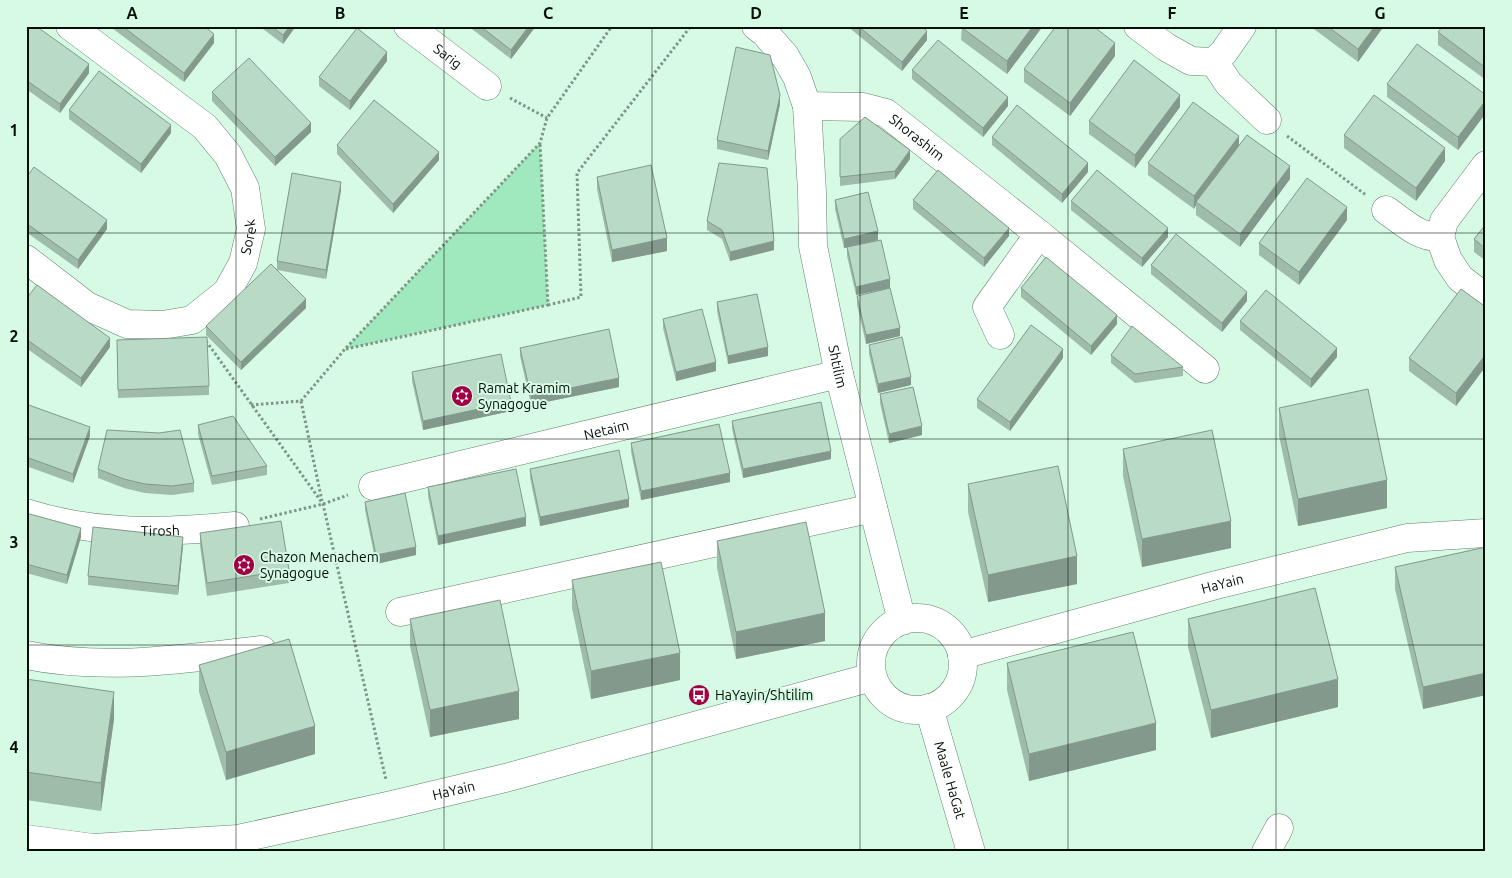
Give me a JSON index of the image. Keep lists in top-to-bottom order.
{
  "streets": {
    "street": [
      "Sarig",
      "Shorashim",
      "Sorek",
      "Shtilim",
      "Netaim",
      "Tirosh",
      "HaYain",
      "Maale HaGat"
    ]
  },
  "crossings": [
    ["Shorashim", "Shtilim"],
    ["Shtilim", "Netaim"],
    ["Shtilim", "HaYain"],
    ["Shtilim", "Maale HaGat"],
    ["HaYain", "Maale HaGat"]
  ],
  "places": {
    "synagogue": ["Ramat Kramim Synagogue", "Chazon Menachem Synagogue"],
    "bus stop": ["HaYayin/Shtilim"]
  },
  "grid": {
    "columns": [
      "A",
      "B",
      "C",
      "D",
      "E",
      "F",
      "G"
    ],
    "rows": [
      "1",
      "2",
      "3",
      "4"
    ]
  }
}
